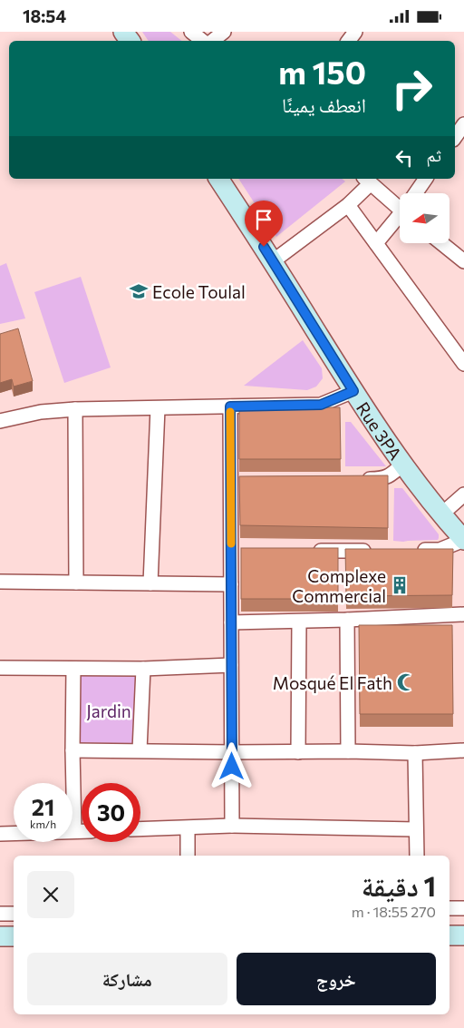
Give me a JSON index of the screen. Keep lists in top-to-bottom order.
{
  "streets": {
    "street": ["Rue 3PA"]
  },
  "parks": ["Jardin"],
  "places": {
    "school or university": ["Ecole Toulal"],
    "building": ["Complexe Commercial"],
    "mosque": ["Mosqué El Fath"]
  },
  "north": "left",
  "page": {
    "status": "18:54",
    "turn": ["150 m", "انعطف يمينًا"],
    "then": "ثم",
    "speed": "21 km/h",
    "limit": "30",
    "heading": ["1 دقيقة", "270 m · 18:55"],
    "buttons": ["خروج", "مشاركة"]
  }
}
